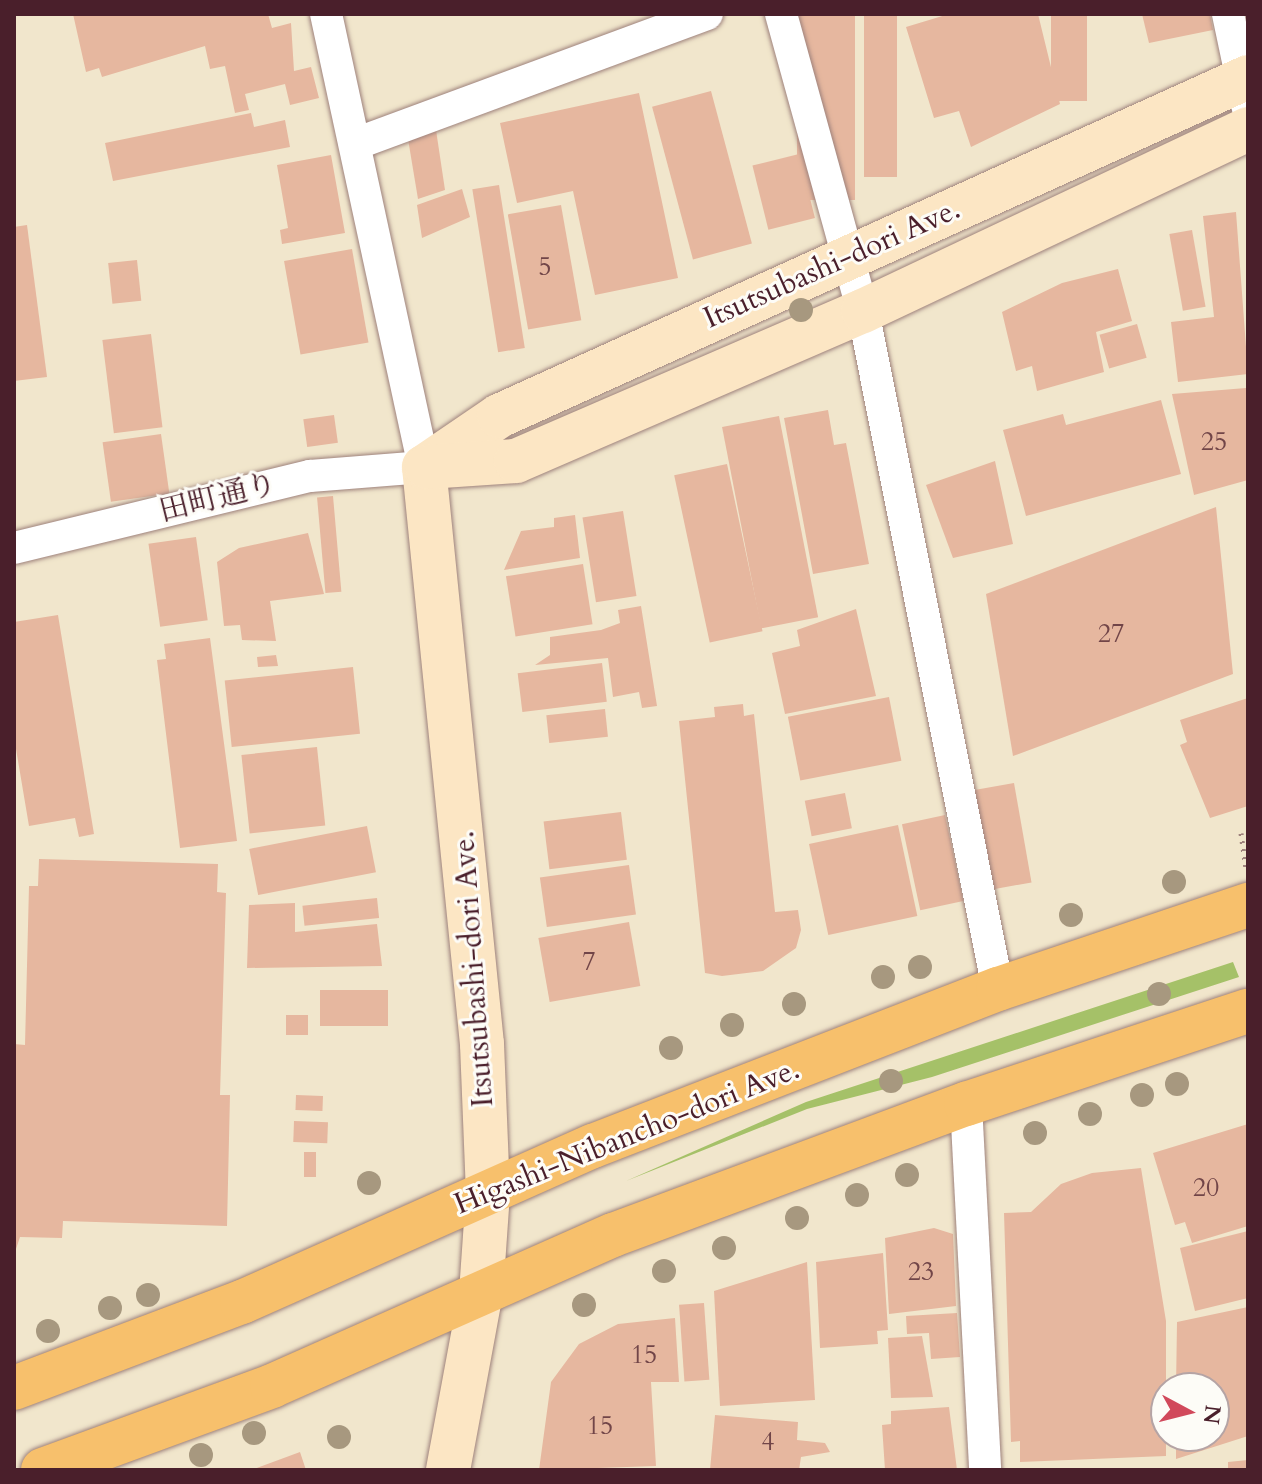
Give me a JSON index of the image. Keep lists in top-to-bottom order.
{
  "streets": {
    "highway": ["Higashi-Nibancho-dori Ave."],
    "street": ["Itsutsubashi-dori Ave.", "田町通り"]
  },
  "crossings": [
    ["Itsutsubashi-dori Ave.", "田町通り"],
    ["Itsutsubashi-dori Ave.", "Higashi-Nibancho-dori Ave."]
  ],
  "house_numbers": [
    "5",
    "25",
    "27",
    "7",
    "20",
    "23",
    "15",
    "15",
    "4"
  ],
  "north": "right"
}
